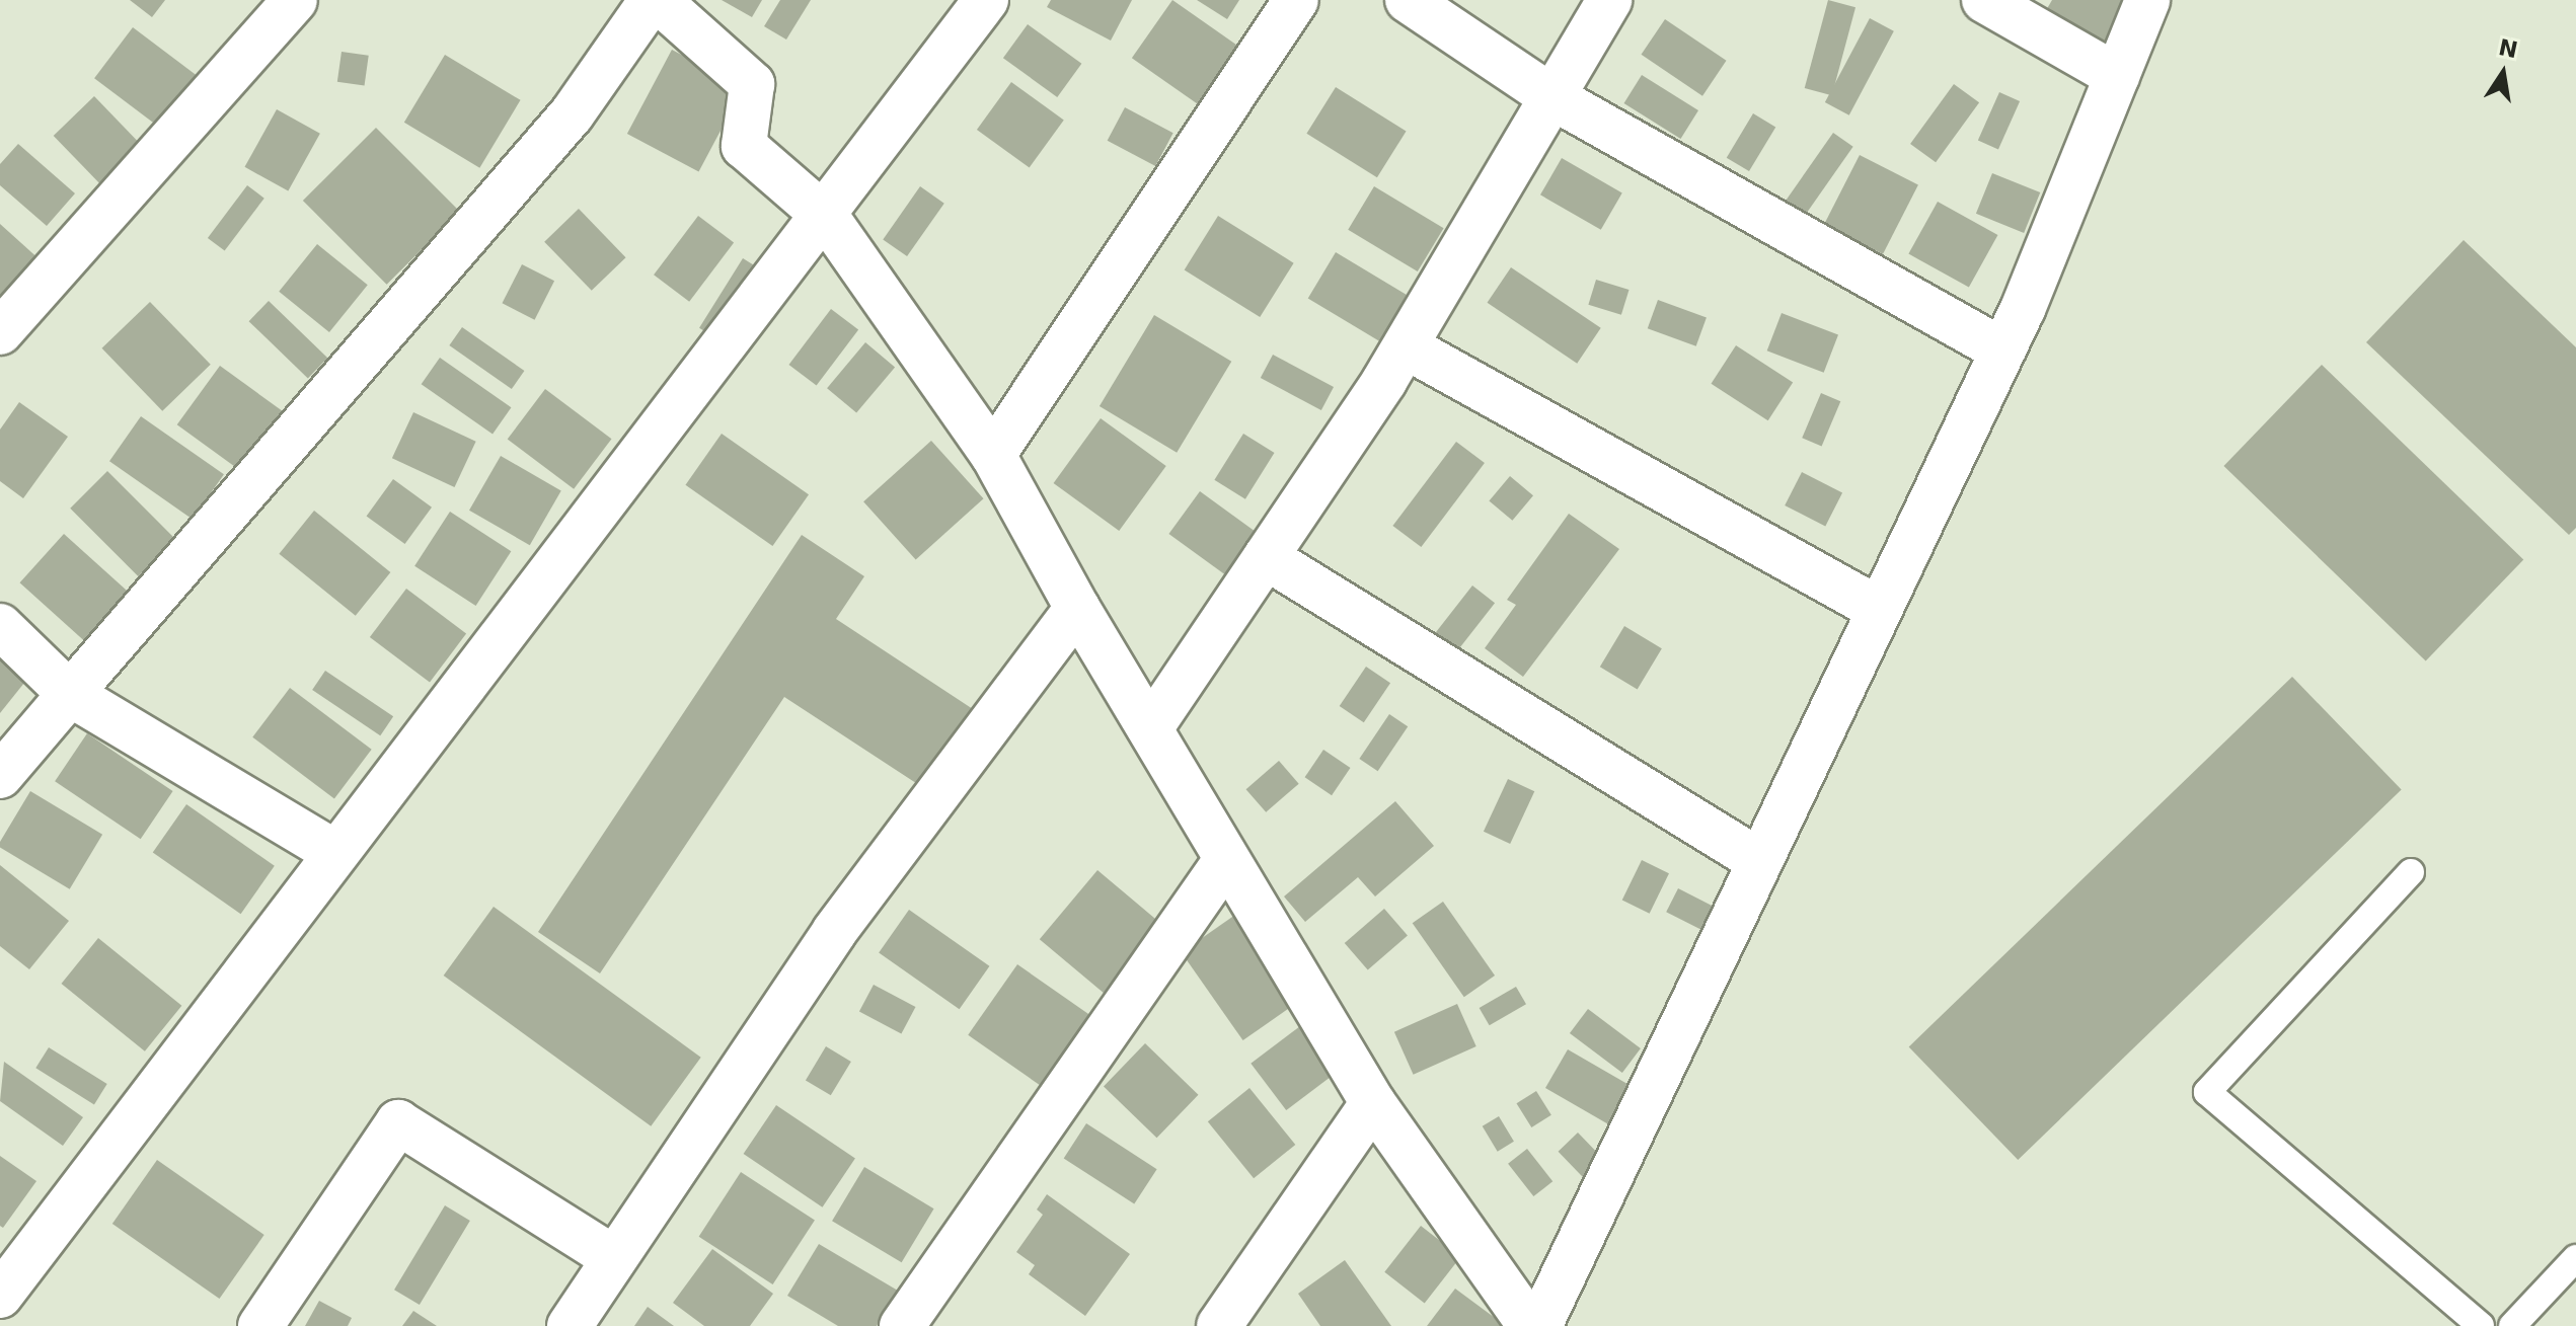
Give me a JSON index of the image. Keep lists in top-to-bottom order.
{
  "north": "top"
}
